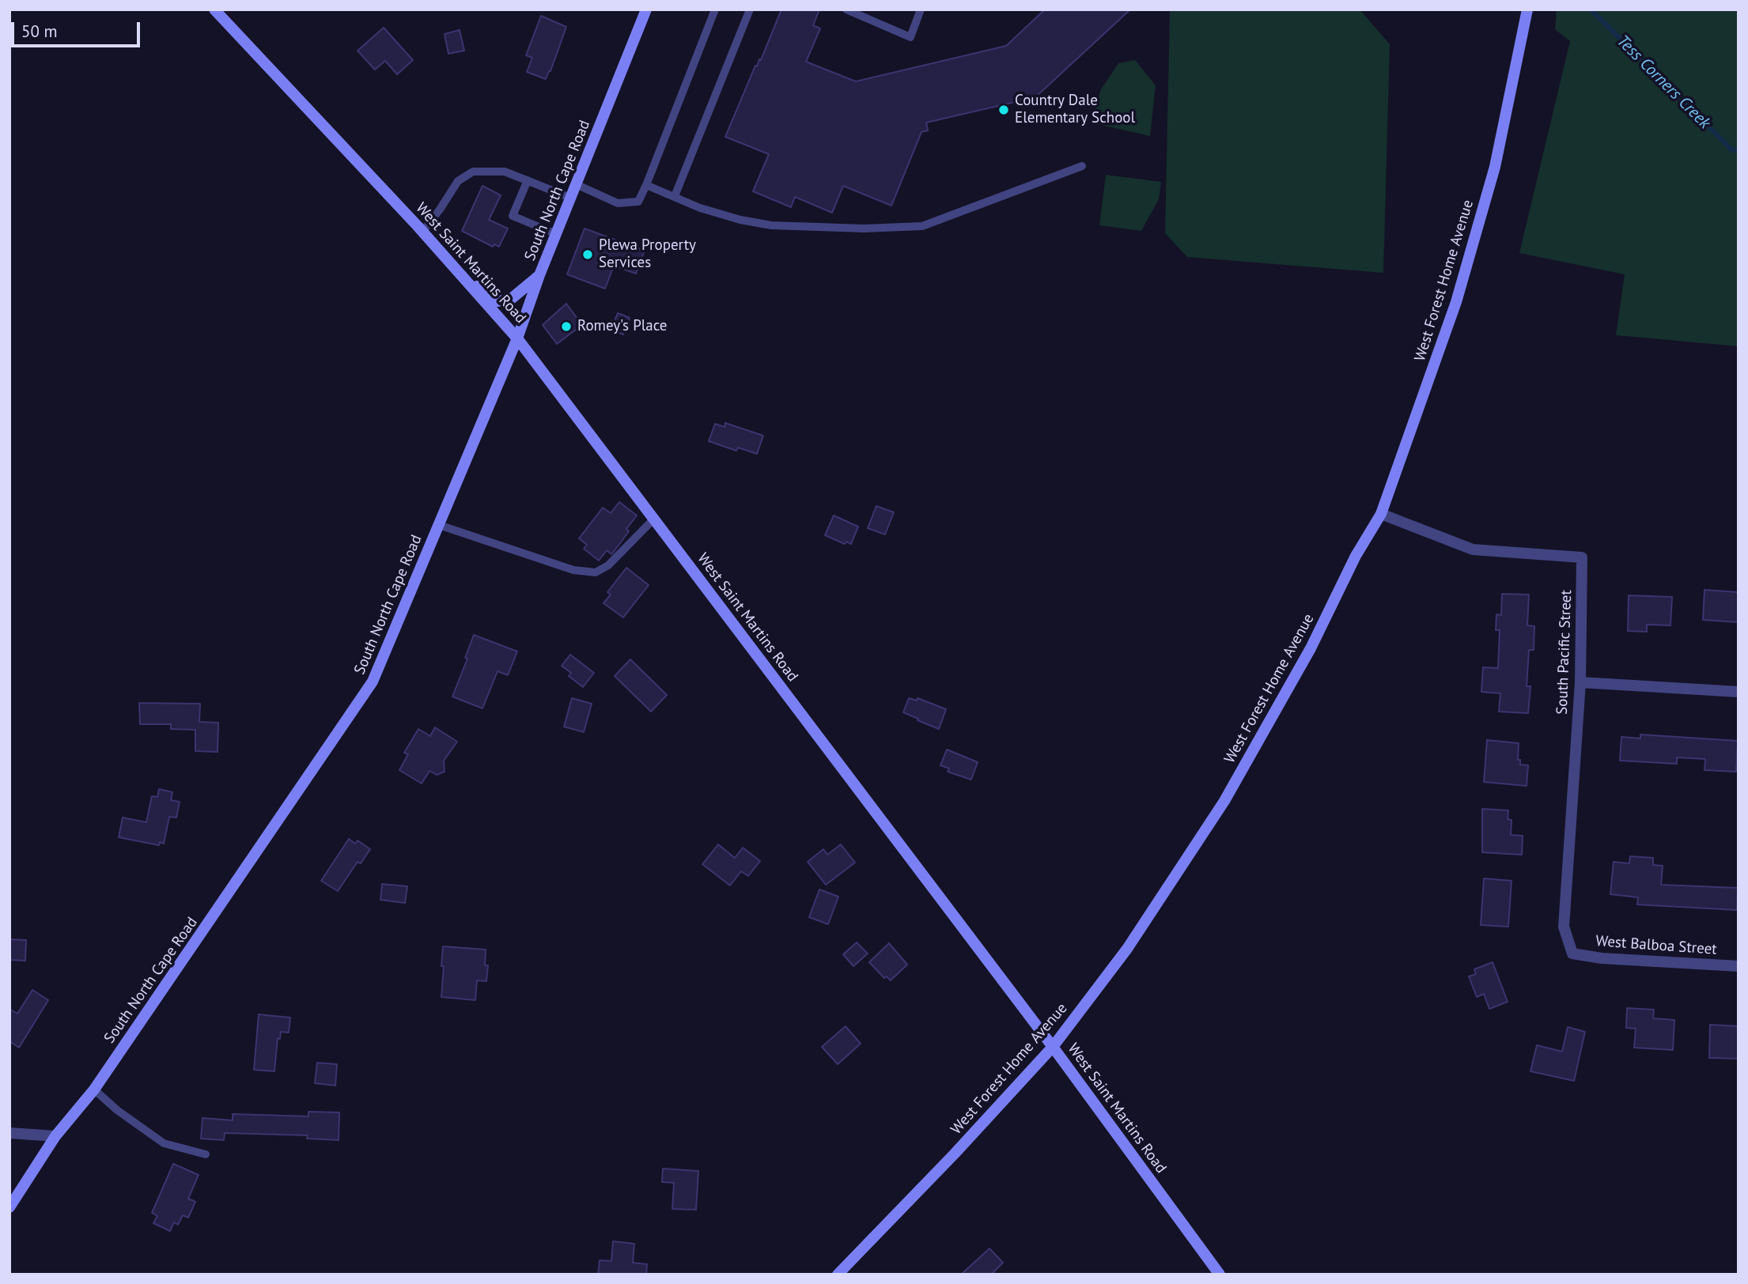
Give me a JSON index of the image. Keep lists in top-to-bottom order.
{
  "streets": {
    "street": [
      "South North Cape Road",
      "West Saint Martins Road",
      "West Forest Home Avenue",
      "South Pacific Street",
      "West Balboa Street"
    ]
  },
  "crossings": [
    ["South North Cape Road", "West Saint Martins Road"],
    ["West Saint Martins Road", "West Forest Home Avenue"],
    ["West Forest Home Avenue", "South Pacific Street"],
    ["South Pacific Street", "West Balboa Street"]
  ],
  "water": ["Tess Corners Creek"],
  "places": ["Country Dale Elementary School", "Plewa Property Services", "Romey's Place"],
  "scale_bar": "50 m"
}
